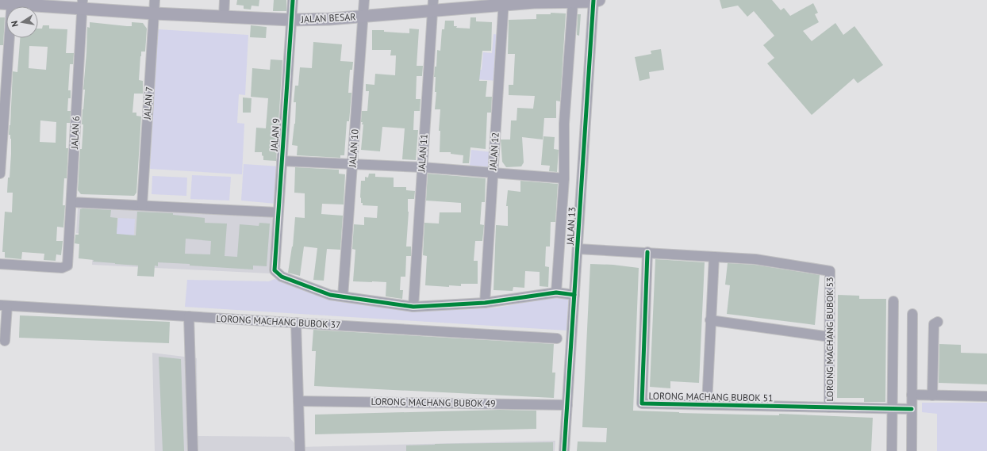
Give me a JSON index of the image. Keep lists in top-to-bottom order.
{
  "streets": {
    "main road": ["JALAN BESAR"],
    "street": [
      "JALAN 7",
      "JALAN 6",
      "JALAN 9",
      "JALAN 10",
      "JALAN 12",
      "JALAN 11",
      "JALAN 13",
      "LORONG MACHANG BUBOK 37",
      "LORONG MACHANG BUBOK 53",
      "LORONG MACHANG BUBOK 51",
      "LORONG MACHANG BUBOK 49"
    ]
  },
  "crossings": [
    ["JALAN BESAR", "JALAN 7"],
    ["JALAN BESAR", "JALAN 6"],
    ["JALAN BESAR", "JALAN 9"],
    ["JALAN BESAR", "JALAN 10"],
    ["JALAN BESAR", "JALAN 12"],
    ["JALAN BESAR", "JALAN 11"],
    ["JALAN BESAR", "JALAN 13"],
    ["JALAN 9", "JALAN 10"],
    ["JALAN 13", "LORONG MACHANG BUBOK 49"],
    ["LORONG MACHANG BUBOK 53", "LORONG MACHANG BUBOK 51"]
  ],
  "north": "left"
}
